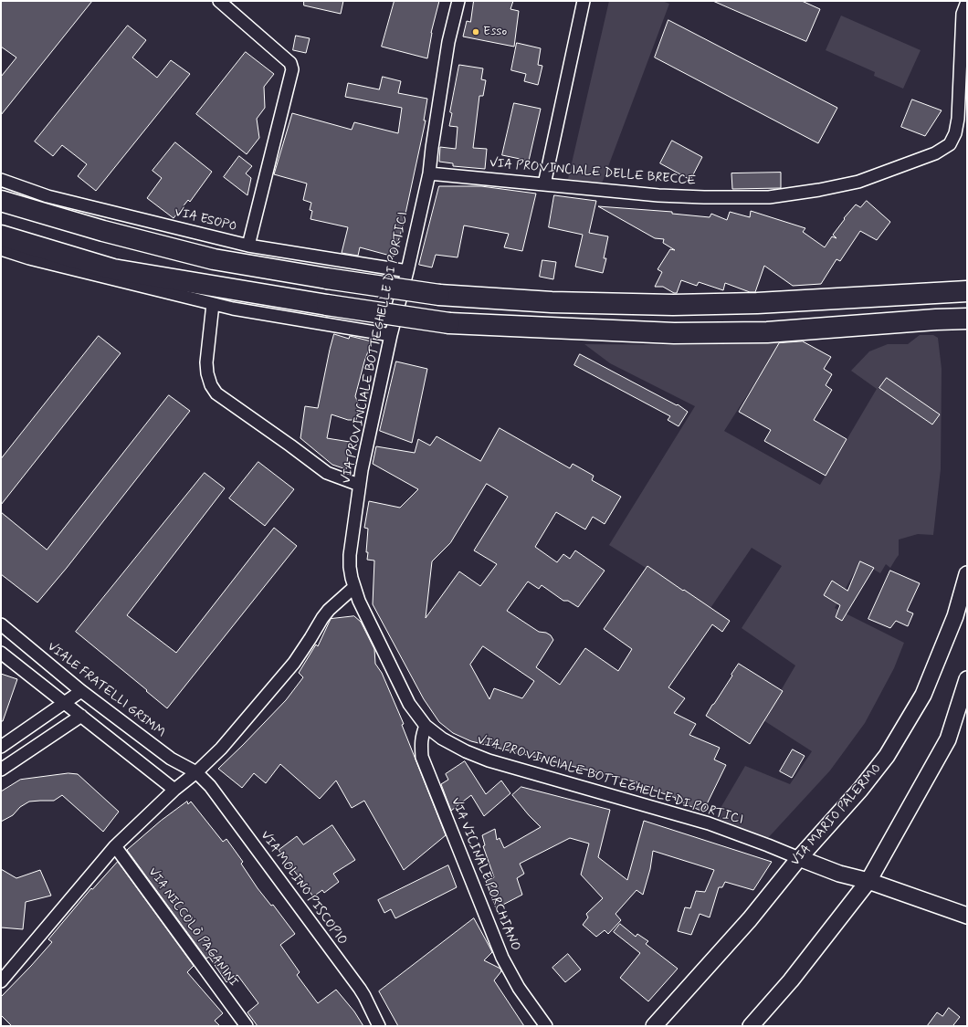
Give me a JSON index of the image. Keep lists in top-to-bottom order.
{
  "streets": {
    "street": [
      "VIA PROVINCIALE DELLE BRECCE",
      "VIA ESOPO",
      "VIA PROVINCIALE BOTTEGHELLE DI PORTICI",
      "VIALE FRATELLI GRIMM",
      "VIA MARIO PALERMO",
      "VIA VICINALE PORCHIANO",
      "VIA MOLINO PISCOPIO",
      "VIA NICCOLÒ PAGANINI"
    ]
  },
  "crossings": [
    ["VIA PROVINCIALE DELLE BRECCE", "VIA PROVINCIALE BOTTEGHELLE DI PORTICI"],
    ["VIA ESOPO", "VIA PROVINCIALE BOTTEGHELLE DI PORTICI"],
    ["VIA PROVINCIALE BOTTEGHELLE DI PORTICI", "VIA MARIO PALERMO"],
    ["VIA PROVINCIALE BOTTEGHELLE DI PORTICI", "VIA VICINALE PORCHIANO"],
    ["VIALE FRATELLI GRIMM", "VIA MOLINO PISCOPIO"]
  ],
  "places": ["Esso"]
}
